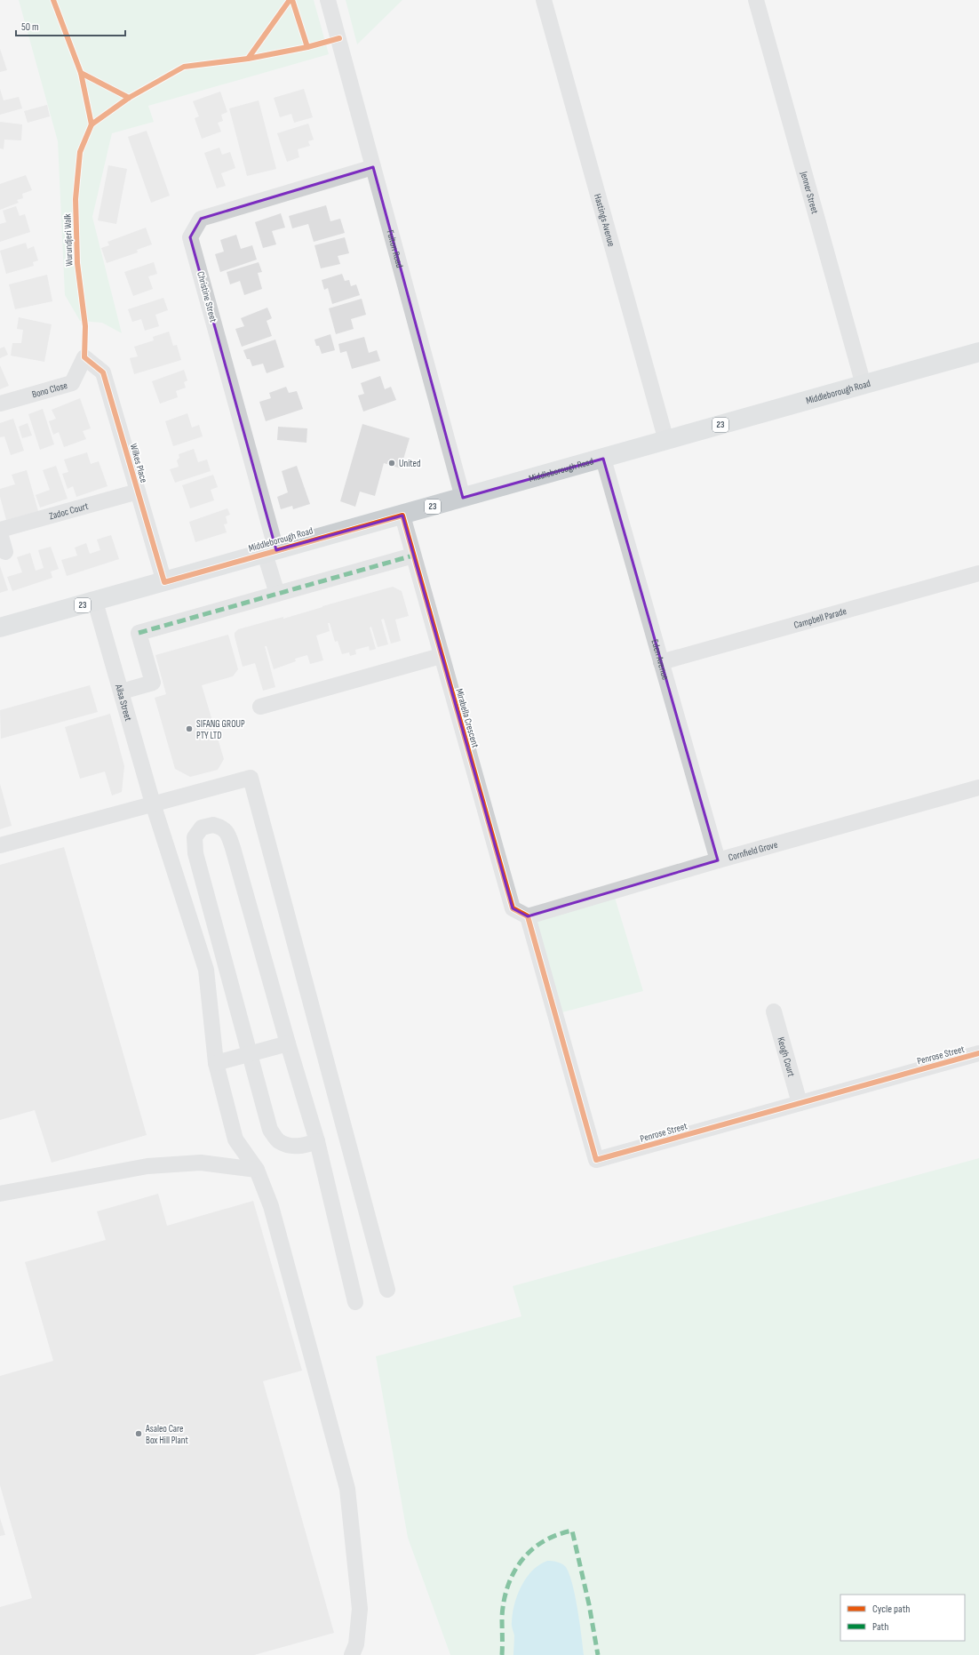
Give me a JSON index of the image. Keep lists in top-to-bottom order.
{
  "streets": {
    "main road": ["Middleborough Road", "23"],
    "street": [
      "Jenner Street",
      "Hastings Avenue",
      "Fulton Road",
      "Christine Street",
      "Bono Close",
      "Wilkes Place",
      "Zadoc Court",
      "Campbell Parade",
      "Eden Avenue",
      "Ailsa Street",
      "Mirabella Crescent",
      "Cornfield Grove",
      "Penrose Street",
      "Keogh Court"
    ],
    "cycle path": ["Wurundjeri Walk"]
  },
  "crossings": [
    ["Jenner Street", "Middleborough Road"],
    ["Hastings Avenue", "Middleborough Road"],
    ["Fulton Road", "Christine Street"],
    ["Fulton Road", "Middleborough Road"],
    ["Christine Street", "Middleborough Road"],
    ["Bono Close", "Wilkes Place"],
    ["Middleborough Road", "Wilkes Place"],
    ["Middleborough Road", "Eden Avenue"],
    ["Middleborough Road", "Ailsa Street"],
    ["Middleborough Road", "Mirabella Crescent"],
    ["Wilkes Place", "Zadoc Court"],
    ["Campbell Parade", "Eden Avenue"],
    ["Eden Avenue", "Cornfield Grove"],
    ["Mirabella Crescent", "Cornfield Grove"],
    ["Mirabella Crescent", "Penrose Street"],
    ["Cornfield Grove", "Penrose Street"],
    ["Penrose Street", "Keogh Court"]
  ],
  "places": ["United", "SIFANG GROUP PTY LTD", "Asaleo Care Box Hill Plant"],
  "legend": ["Cycle path", "Path"],
  "scale_bar": "50 m"
}
